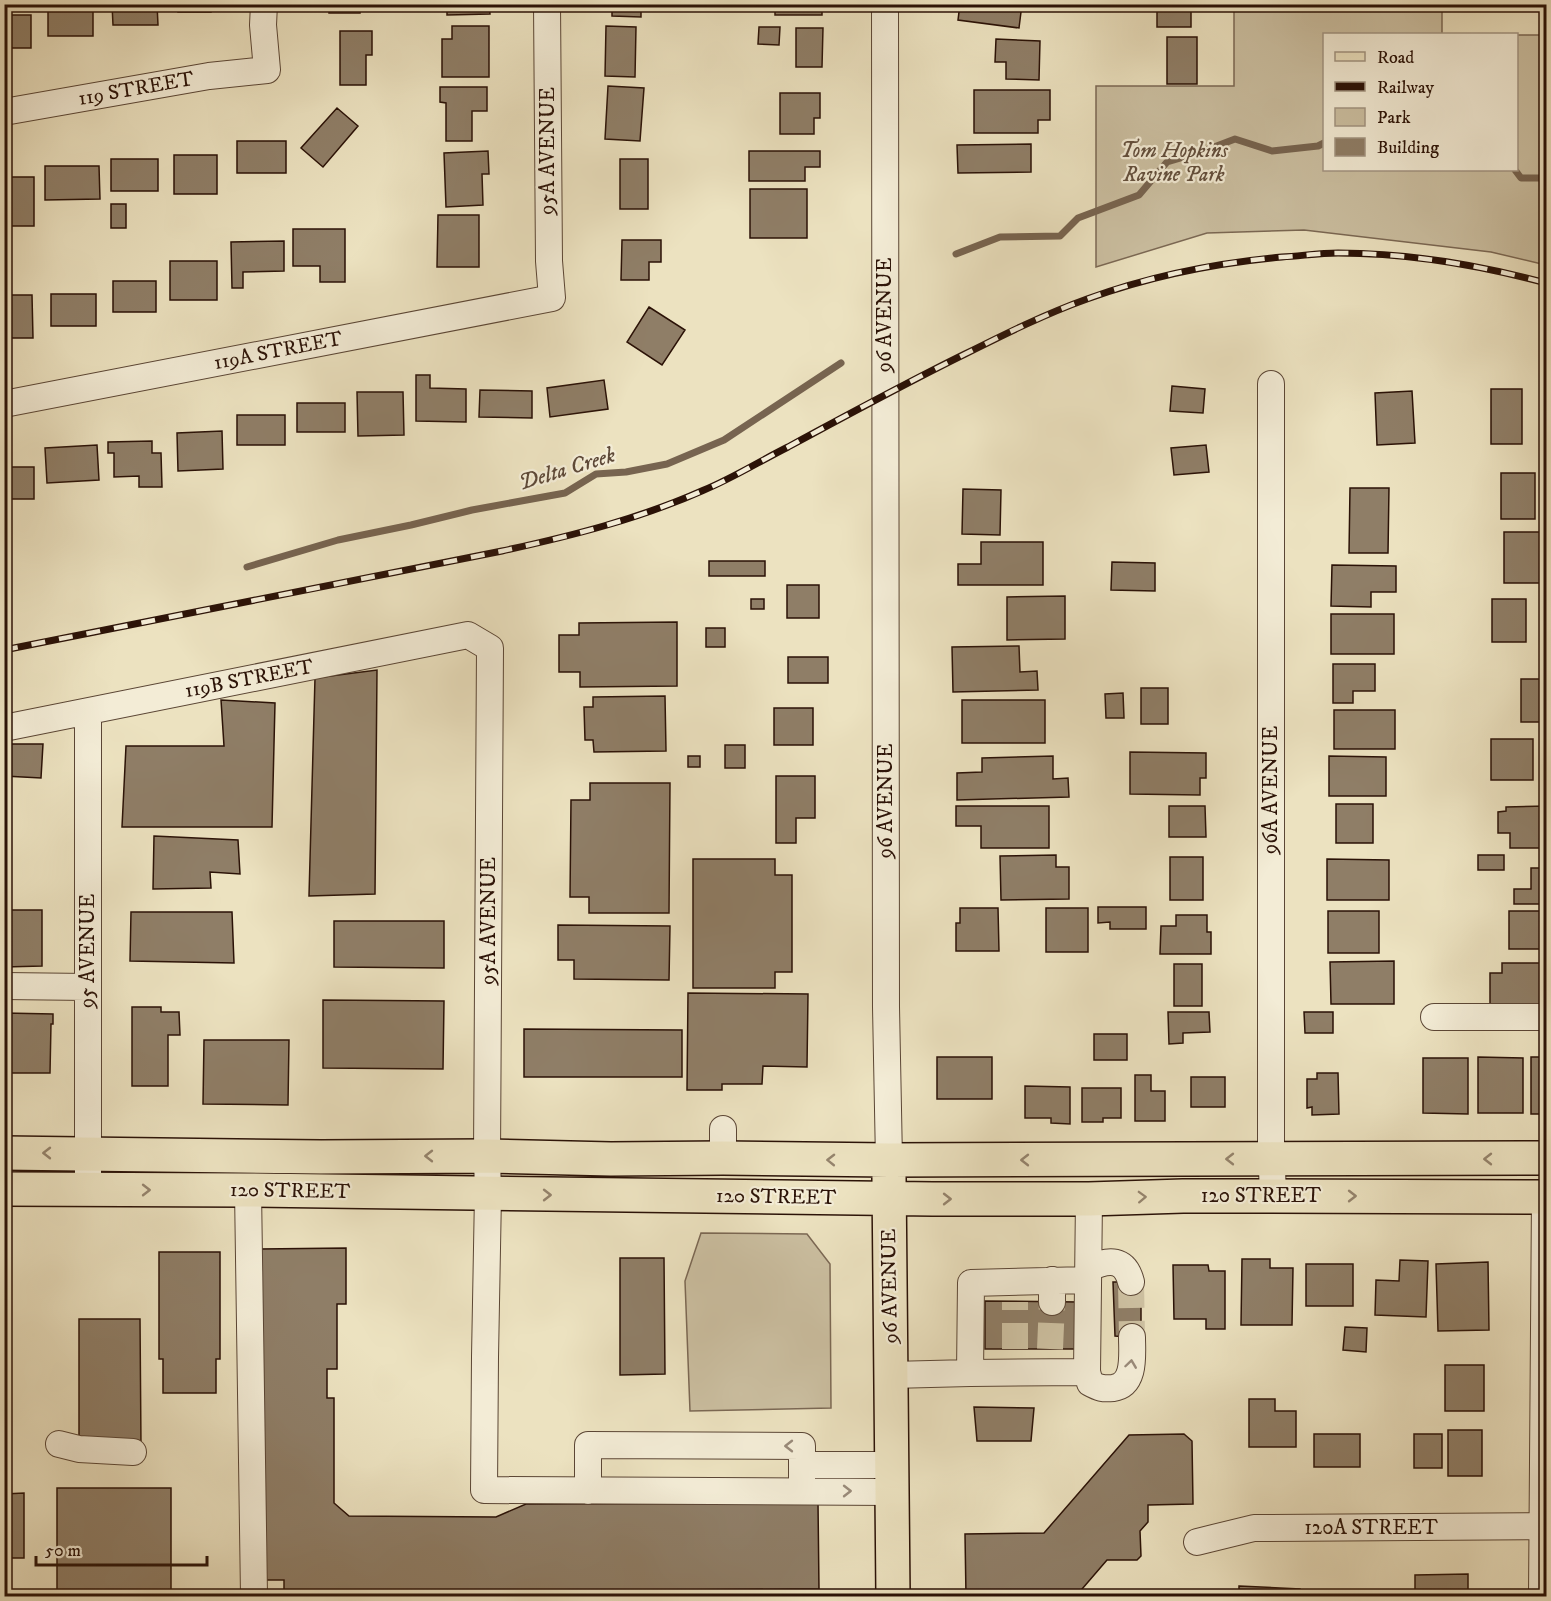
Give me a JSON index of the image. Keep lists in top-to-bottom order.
{
  "streets": {
    "main road": ["96 AVENUE", "120 STREET"],
    "street": [
      "119 STREET",
      "95A AVENUE",
      "119A STREET",
      "119B STREET",
      "96A AVENUE",
      "95 AVENUE",
      "120A STREET"
    ]
  },
  "crossings": [
    ["95A AVENUE", "119A STREET"],
    ["95A AVENUE", "119B STREET"],
    ["95A AVENUE", "120 STREET"],
    ["96 AVENUE", "120 STREET"],
    ["119B STREET", "95 AVENUE"],
    ["96A AVENUE", "120 STREET"],
    ["95 AVENUE", "120 STREET"]
  ],
  "water": ["Delta Creek"],
  "parks": ["Tom Hopkins Ravine Park"],
  "legend": [
    "Road",
    "Railway",
    "Park",
    "Building"
  ],
  "scale_bar": "50 m"
}
